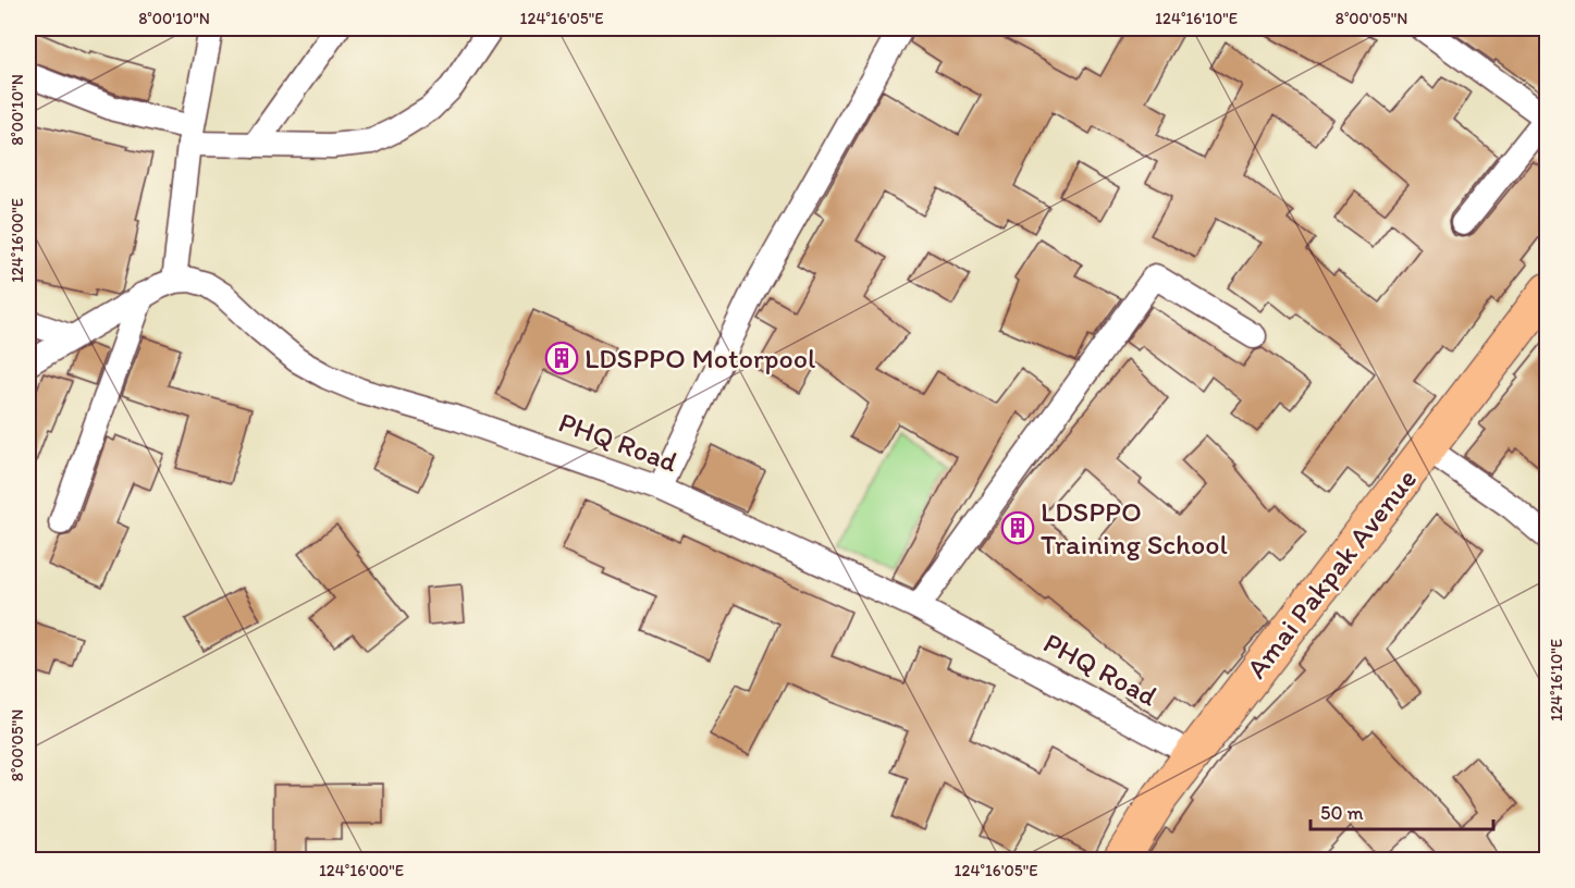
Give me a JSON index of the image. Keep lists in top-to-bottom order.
{
  "streets": {
    "highway": ["Amai Pakpak Avenue"],
    "street": ["PHQ Road"]
  },
  "crossings": [
    ["PHQ Road", "Amai Pakpak Avenue"]
  ],
  "places": {
    "building": ["LDSPPO Motorpool", "LDSPPO Training School"]
  },
  "scale_bar": "50 m",
  "coordinates": [
    "8°00'10\"N",
    "124°16'05\"E",
    "124°16'10\"E",
    "8°00'05\"N",
    "124°16'00\"E"
  ]
}
